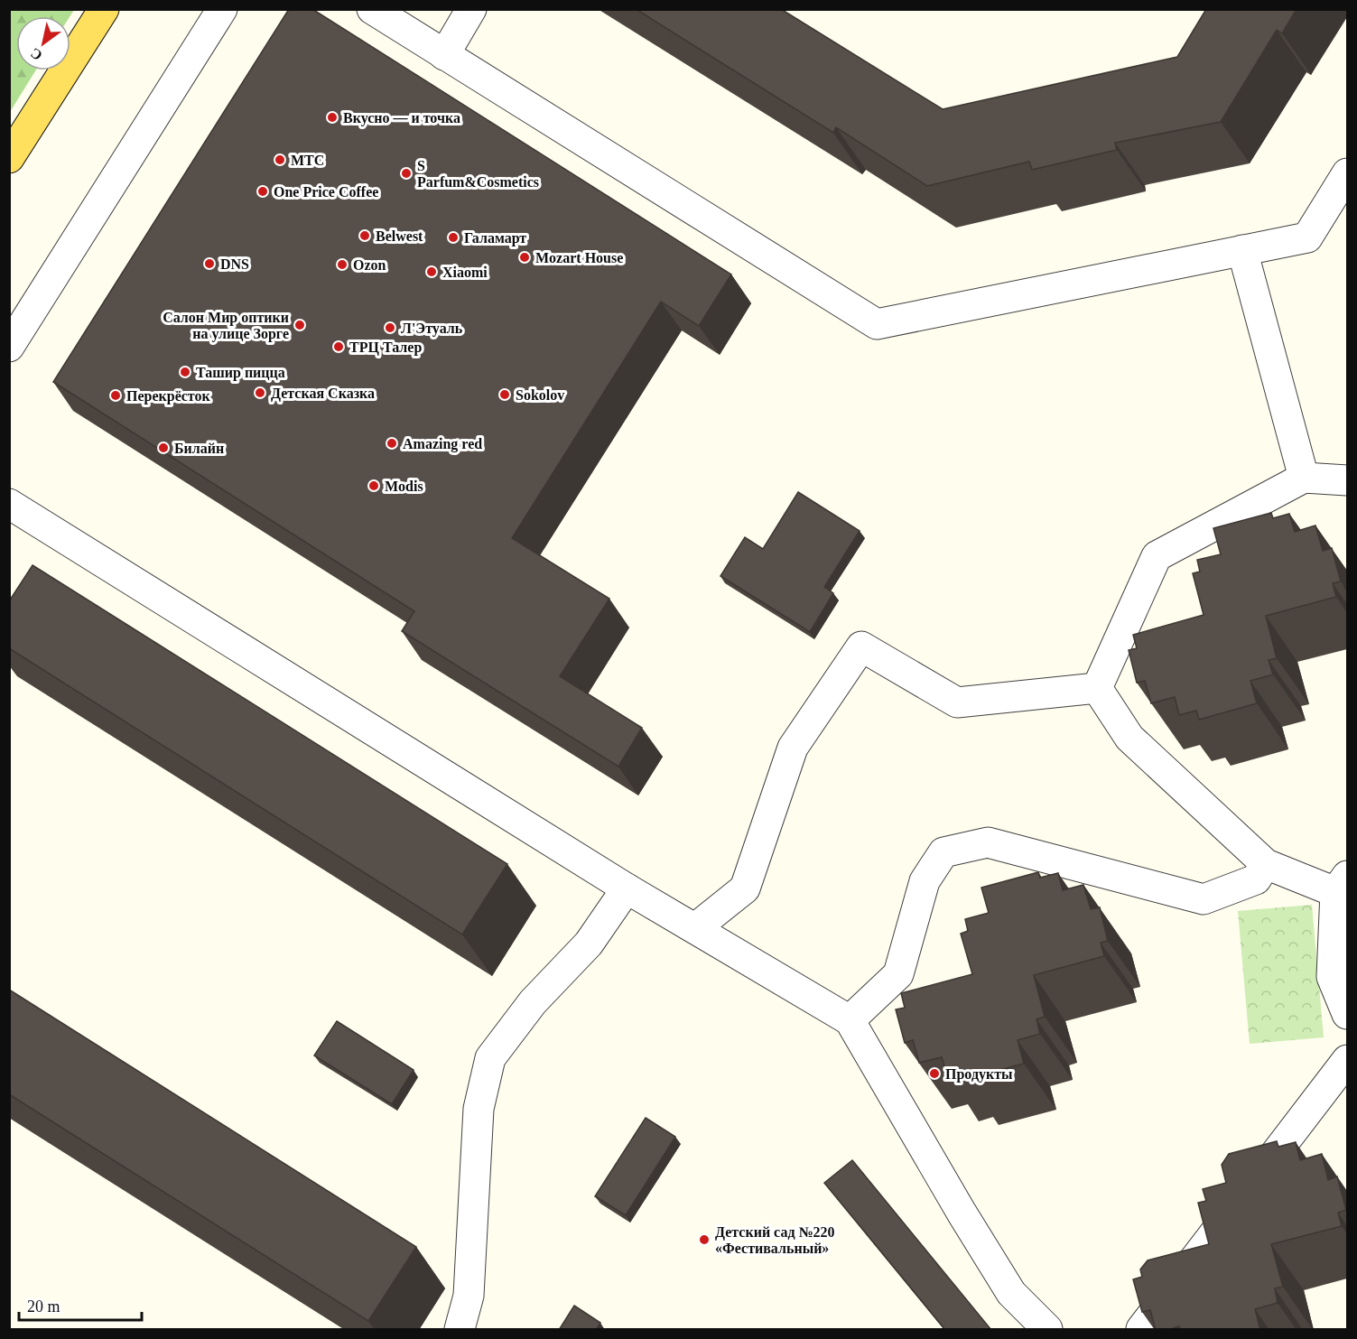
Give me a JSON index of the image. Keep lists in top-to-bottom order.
{
  "places": [
    "Вкусно — и точка",
    "МТС",
    "S Parfum&Cosmetics",
    "One Price Coffee",
    "Belwest",
    "Галамарт",
    "Mozart House",
    "DNS",
    "Ozon",
    "Xiaomi",
    "Салон Мир оптики на улице Зорге",
    "Л'Этуаль",
    "ТРЦ Талер",
    "Ташир пицца",
    "Детская Сказка",
    "Sokolov",
    "Перекрёсток",
    "Amazing red",
    "Билайн",
    "Modis",
    "Продукты",
    "Детский сад №220 «Фестивальный»"
  ],
  "scale_bar": "20 m",
  "north": "bottom left"
}
